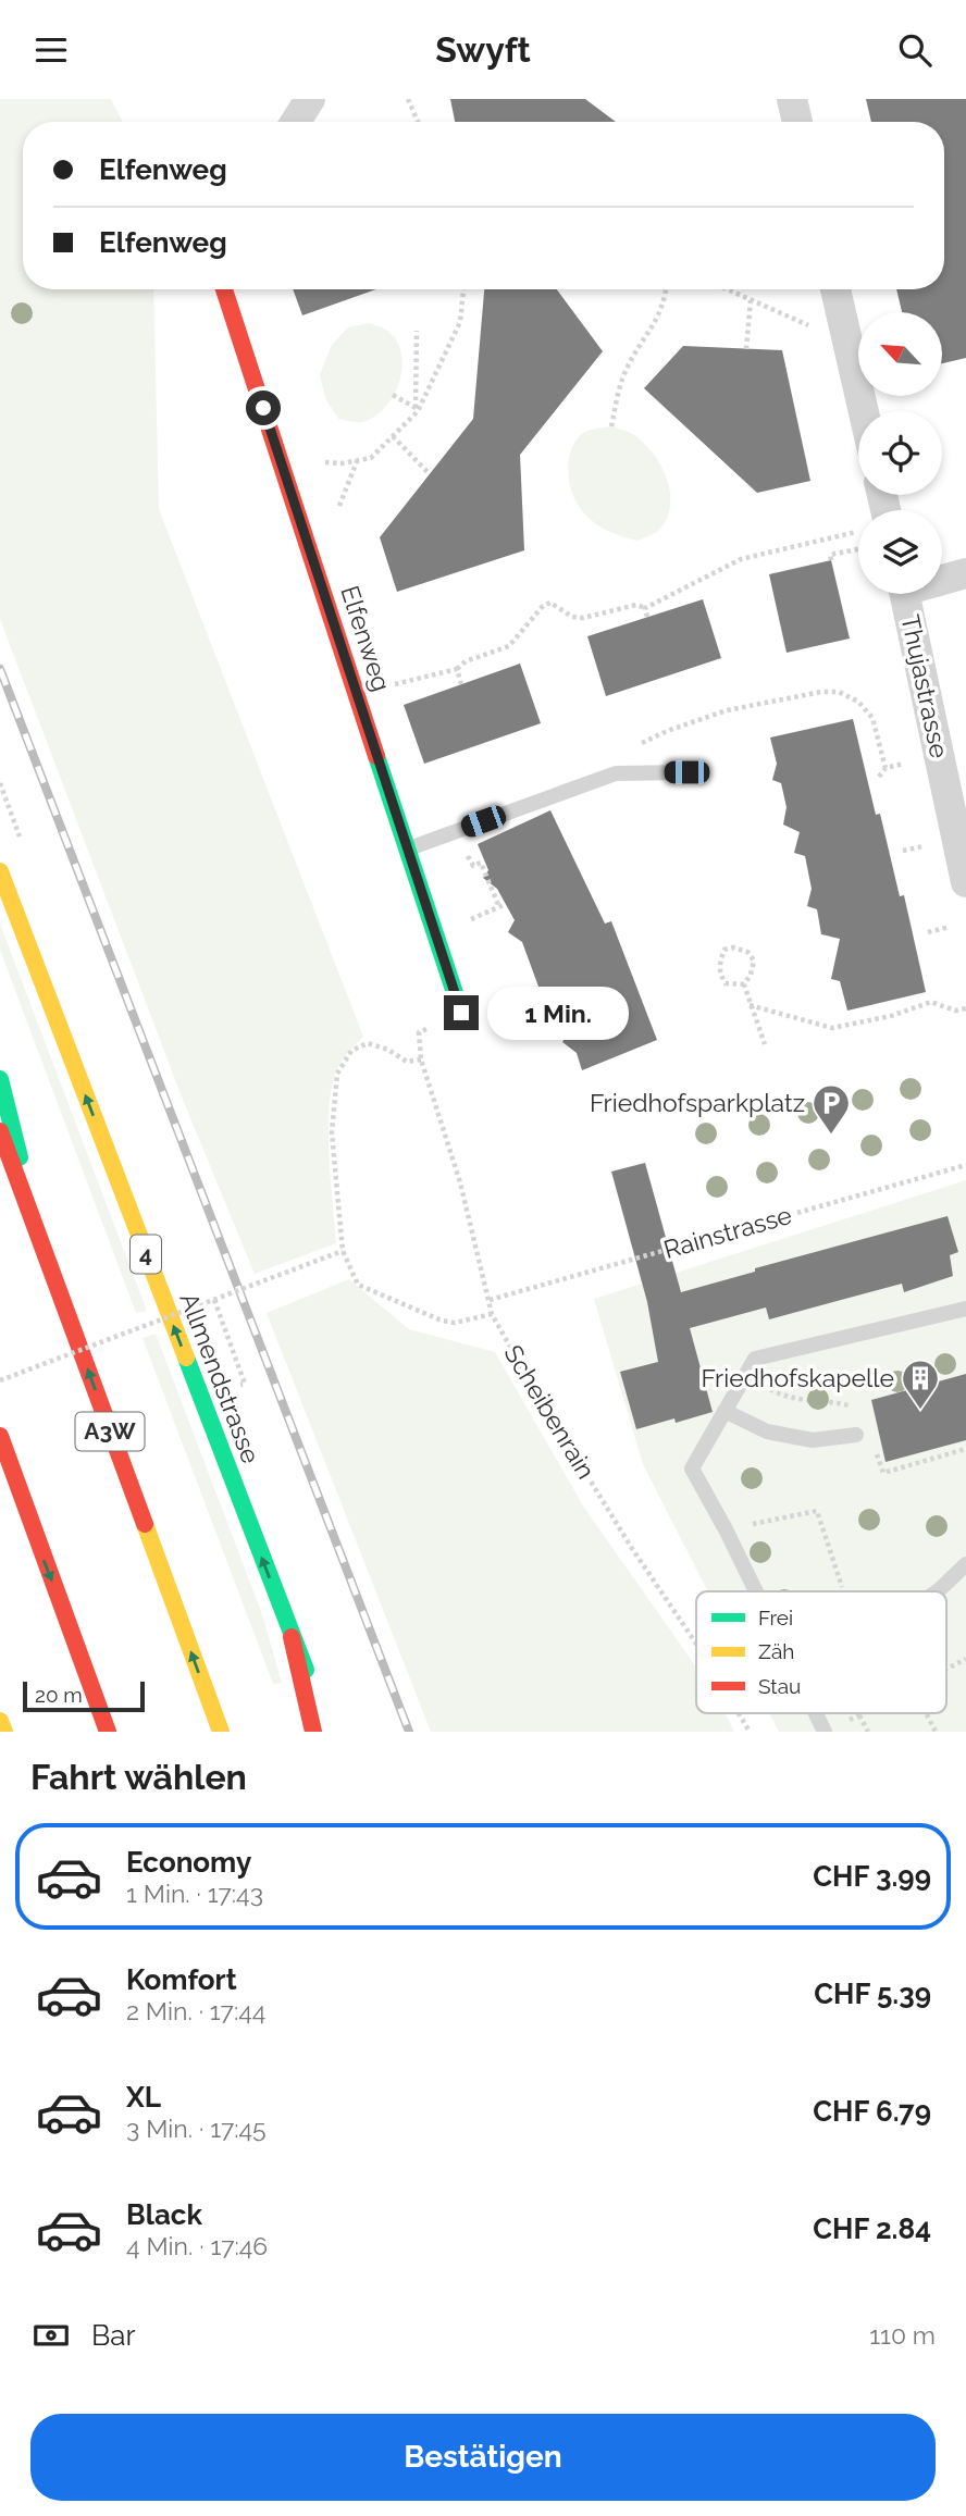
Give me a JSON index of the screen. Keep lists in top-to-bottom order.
{
  "streets": {
    "main road": [
      "Elfenweg",
      "4",
      "Allmendstrasse",
      "A3W"
    ],
    "street": ["Thujastrasse"],
    "path": ["Rainstrasse", "Scheibenrain"]
  },
  "crossings": [
    ["Rainstrasse", "Scheibenrain"]
  ],
  "places": {
    "parking": ["Friedhofsparkplatz"],
    "building": ["Friedhofskapelle"]
  },
  "legend": ["Frei", "Zäh", "Stau"],
  "scale_bar": "20 m",
  "north": "top left",
  "page": {
    "header": "Swyft",
    "banner": ["Elfenweg", "Elfenweg"],
    "bubble": "1 Min.",
    "scale": "20 m",
    "heading": "Fahrt wählen",
    "list": [
      {
        "name": "Economy",
        "note": "1 Min. · 17:43",
        "value": "CHF 3.99"
      },
      {
        "name": "Komfort",
        "note": "2 Min. · 17:44",
        "value": "CHF 5.39"
      },
      {
        "name": "XL",
        "note": "3 Min. · 17:45",
        "value": "CHF 6.79"
      },
      {
        "name": "Black",
        "note": "4 Min. · 17:46",
        "value": "CHF 2.84"
      }
    ],
    "pay": ["Bar", "110 m"],
    "buttons": "Bestätigen"
  }
}
